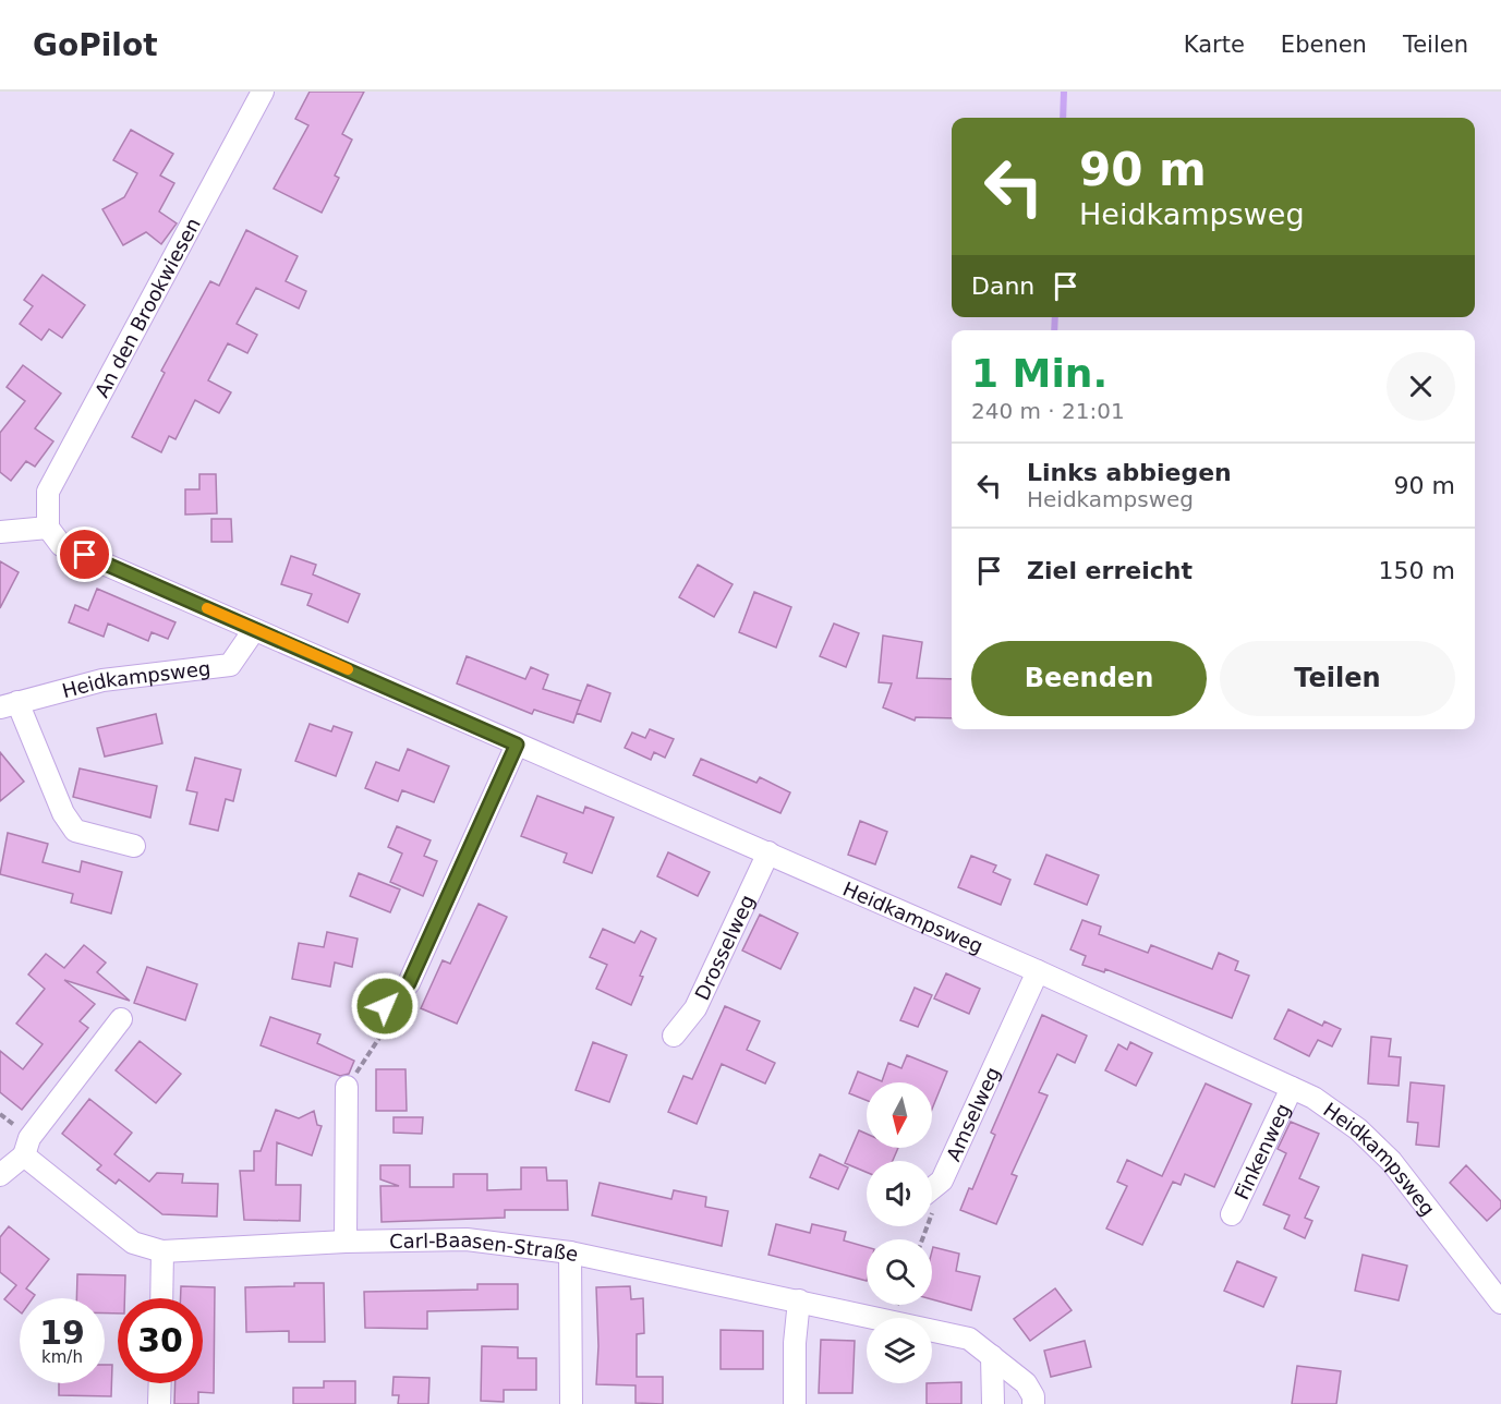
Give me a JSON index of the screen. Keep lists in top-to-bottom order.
{
  "streets": {
    "street": [
      "An den Brookwiesen",
      "Heidkampsweg",
      "Drosselweg",
      "Amselweg",
      "Finkenweg",
      "Carl-Baasen-Straße"
    ]
  },
  "crossings": [
    ["An den Brookwiesen", "Heidkampsweg"],
    ["Heidkampsweg", "Drosselweg"],
    ["Heidkampsweg", "Amselweg"],
    ["Heidkampsweg", "Finkenweg"]
  ],
  "north": "bottom",
  "page": {
    "header": "GoPilot",
    "nav": ["Karte", "Ebenen", "Teilen"],
    "turn": ["90 m", "Heidkampsweg"],
    "then": "Dann",
    "heading": ["1 Min.", "240 m · 21:01"],
    "list": [
      {
        "name": "Links abbiegen",
        "note": "Heidkampsweg",
        "value": "90 m"
      },
      {
        "name": "Ziel erreicht",
        "value": "150 m"
      }
    ],
    "buttons": ["Beenden", "Teilen"],
    "speed": "19 km/h",
    "limit": "30"
  }
}
